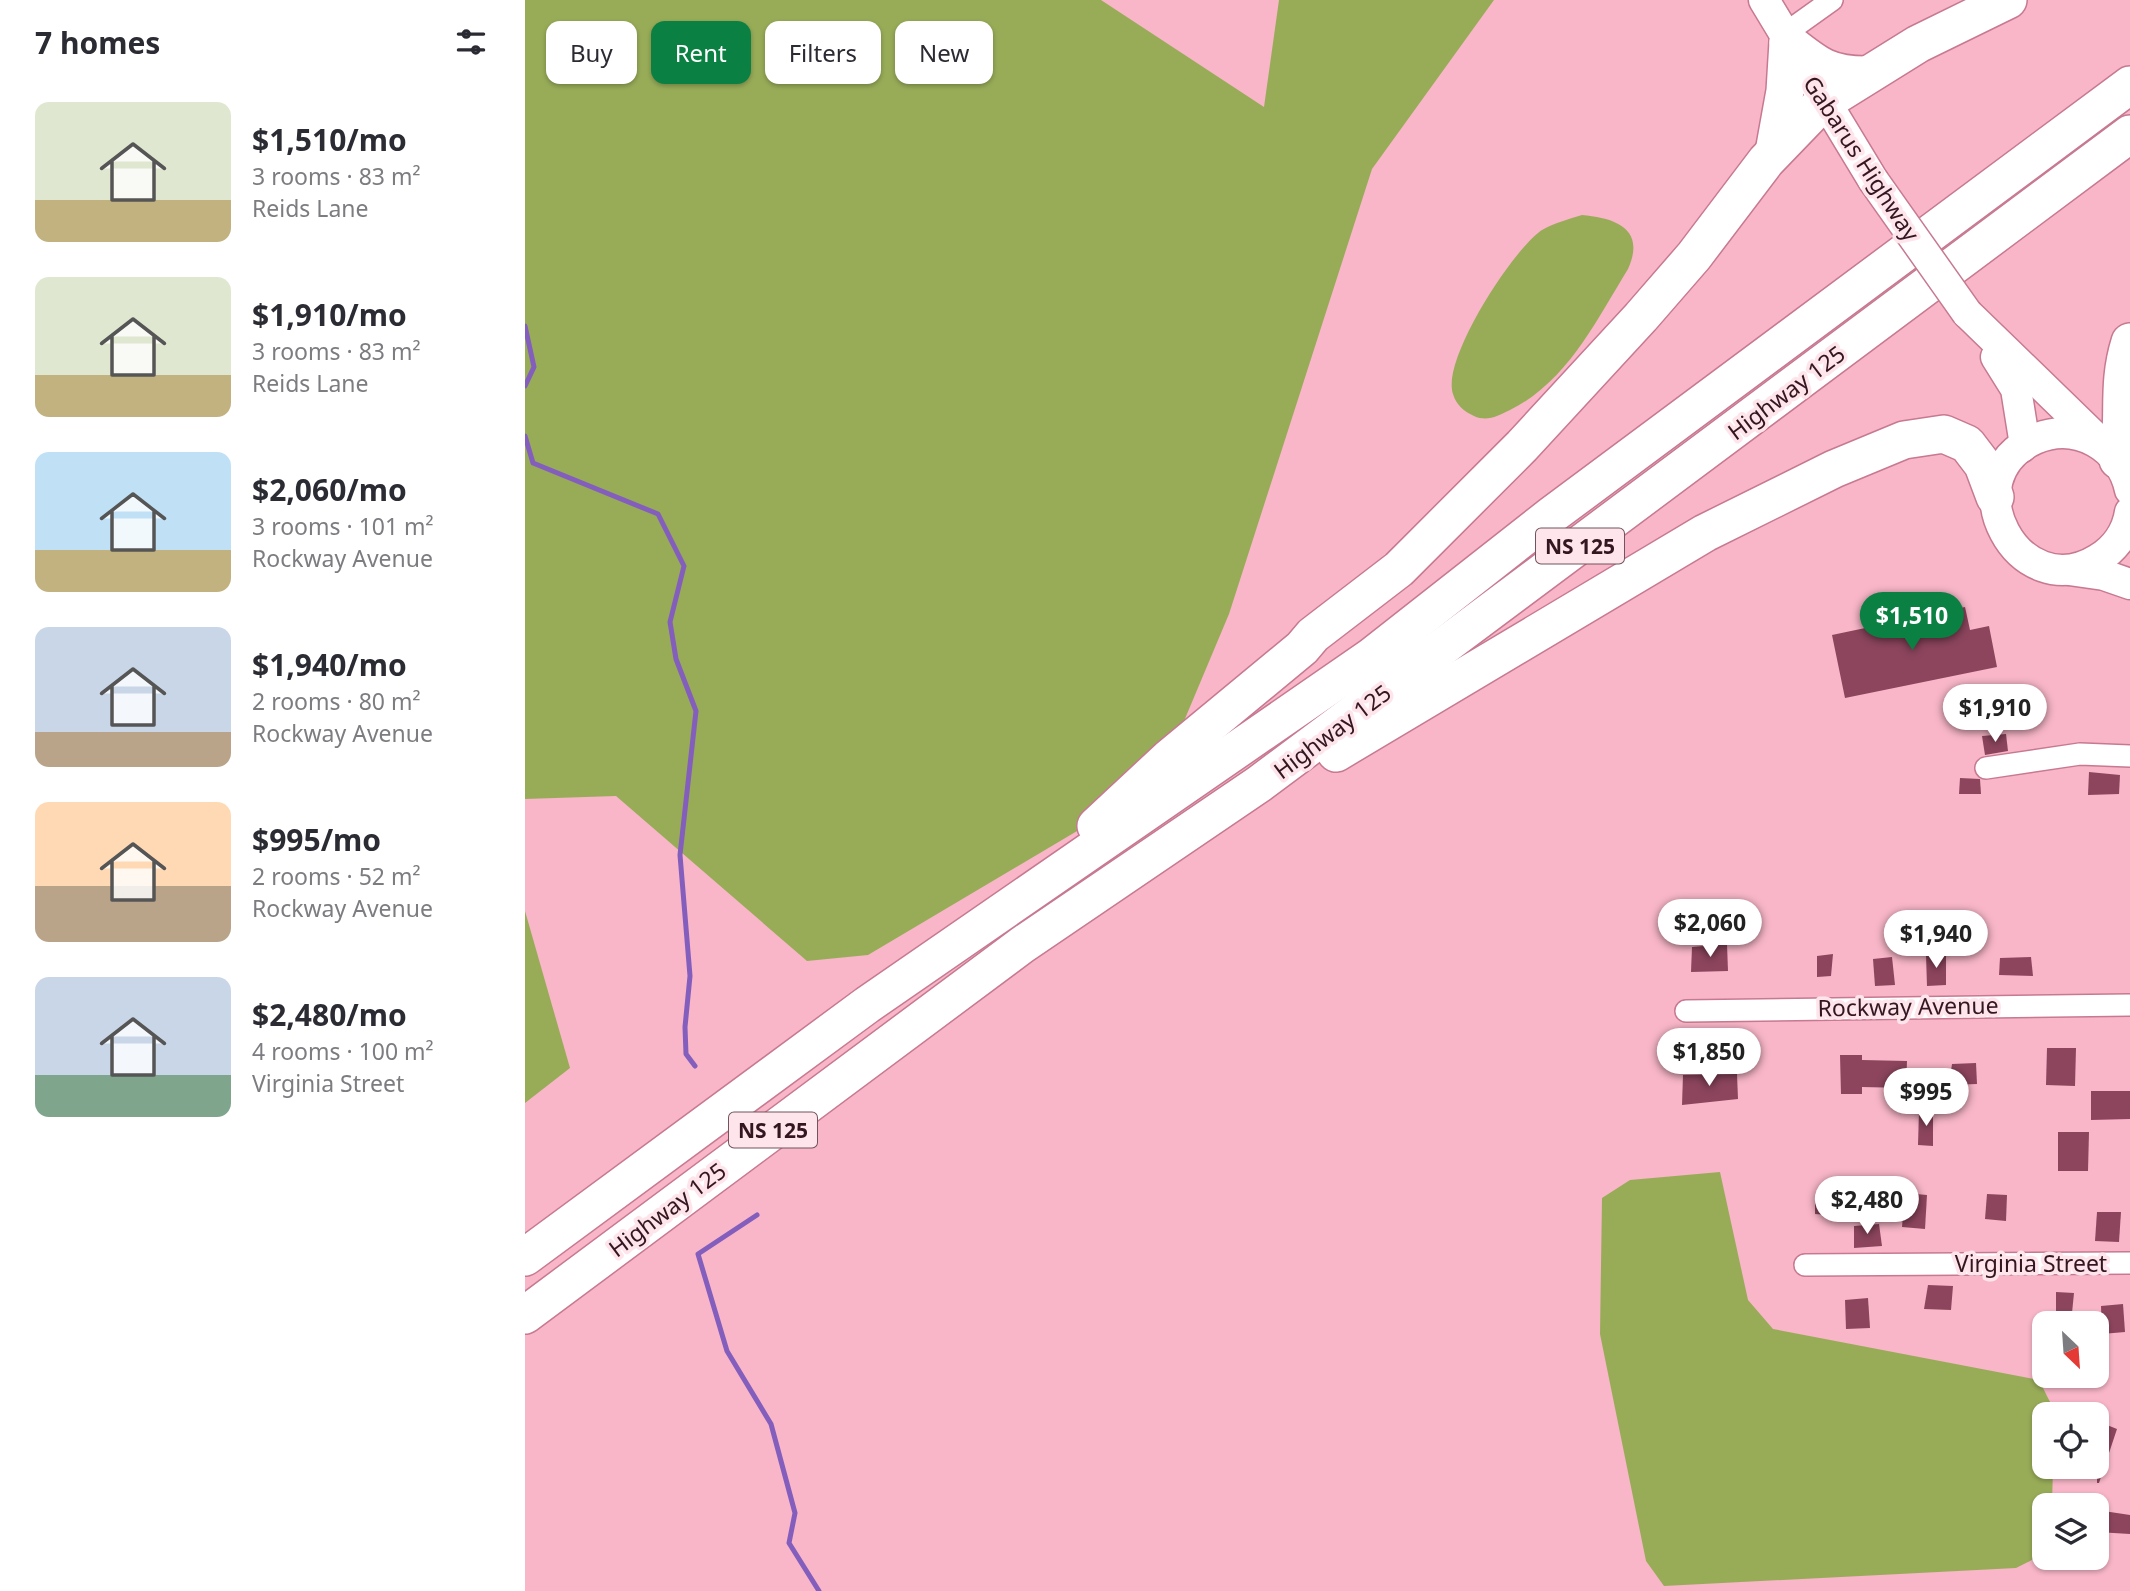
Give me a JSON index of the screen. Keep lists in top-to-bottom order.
{
  "streets": {
    "highway": ["Highway 125", "NS 125"],
    "main road": ["Gabarus Highway"],
    "street": ["Rockway Avenue", "Virginia Street"]
  },
  "north": "bottom right",
  "page": {
    "heading": "7 homes",
    "chip": [
      "Buy",
      "Rent",
      "Filters",
      "New"
    ],
    "list": [
      {
        "name": "$1,510/mo",
        "note": "3 rooms · 83 m² · Reids Lane"
      },
      {
        "name": "$1,910/mo",
        "note": "3 rooms · 83 m² · Reids Lane"
      },
      {
        "name": "$2,060/mo",
        "note": "3 rooms · 101 m² · Rockway Avenue"
      },
      {
        "name": "$1,940/mo",
        "note": "2 rooms · 80 m² · Rockway Avenue"
      },
      {
        "name": "$995/mo",
        "note": "2 rooms · 52 m² · Rockway Avenue"
      },
      {
        "name": "$2,480/mo",
        "note": "4 rooms · 100 m² · Virginia Street"
      }
    ],
    "price": [
      "$1,510",
      "$1,910",
      "$2,060",
      "$1,940",
      "$1,850",
      "$995",
      "$2,480"
    ]
  }
}
